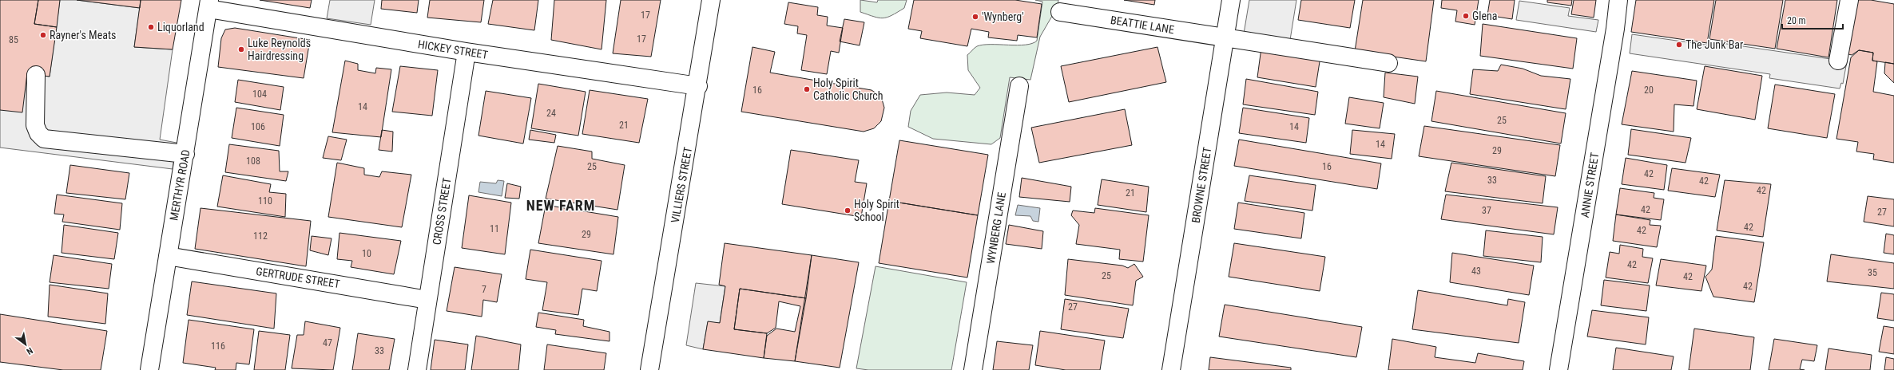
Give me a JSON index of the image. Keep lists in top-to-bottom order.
{
  "streets": {
    "street": [
      "BEATTIE LANE",
      "HICKEY STREET",
      "MERTHYR ROAD",
      "VILLIERS STREET",
      "BROWNE STREET",
      "ANNIE STREET",
      "CROSS STREET",
      "WYNBERG LANE",
      "GERTRUDE STREET"
    ]
  },
  "crossings": [
    ["BEATTIE LANE", "BROWNE STREET"],
    ["HICKEY STREET", "MERTHYR ROAD"],
    ["HICKEY STREET", "VILLIERS STREET"],
    ["HICKEY STREET", "CROSS STREET"],
    ["MERTHYR ROAD", "GERTRUDE STREET"],
    ["CROSS STREET", "GERTRUDE STREET"]
  ],
  "districts": ["NEW FARM"],
  "places": [
    "Glena",
    "'Wynberg'",
    "Liquorland",
    "Rayner's Meats",
    "The Junk Bar",
    "Luke Reynolds Hairdressing",
    "Holy Spirit Catholic Church",
    "Holy Spirit School"
  ],
  "house_numbers": [
    "17",
    "17",
    "85",
    "16",
    "20",
    "104",
    "14",
    "24",
    "25",
    "21",
    "106",
    "14",
    "14",
    "29",
    "108",
    "25",
    "16",
    "42",
    "33",
    "42",
    "42",
    "21",
    "110",
    "42",
    "37",
    "27",
    "42",
    "11",
    "42",
    "29",
    "112",
    "10",
    "42",
    "43",
    "35",
    "25",
    "42",
    "42",
    "7",
    "27",
    "47",
    "116",
    "33"
  ],
  "scale_bar": "20 m",
  "north": "bottom right"
}
